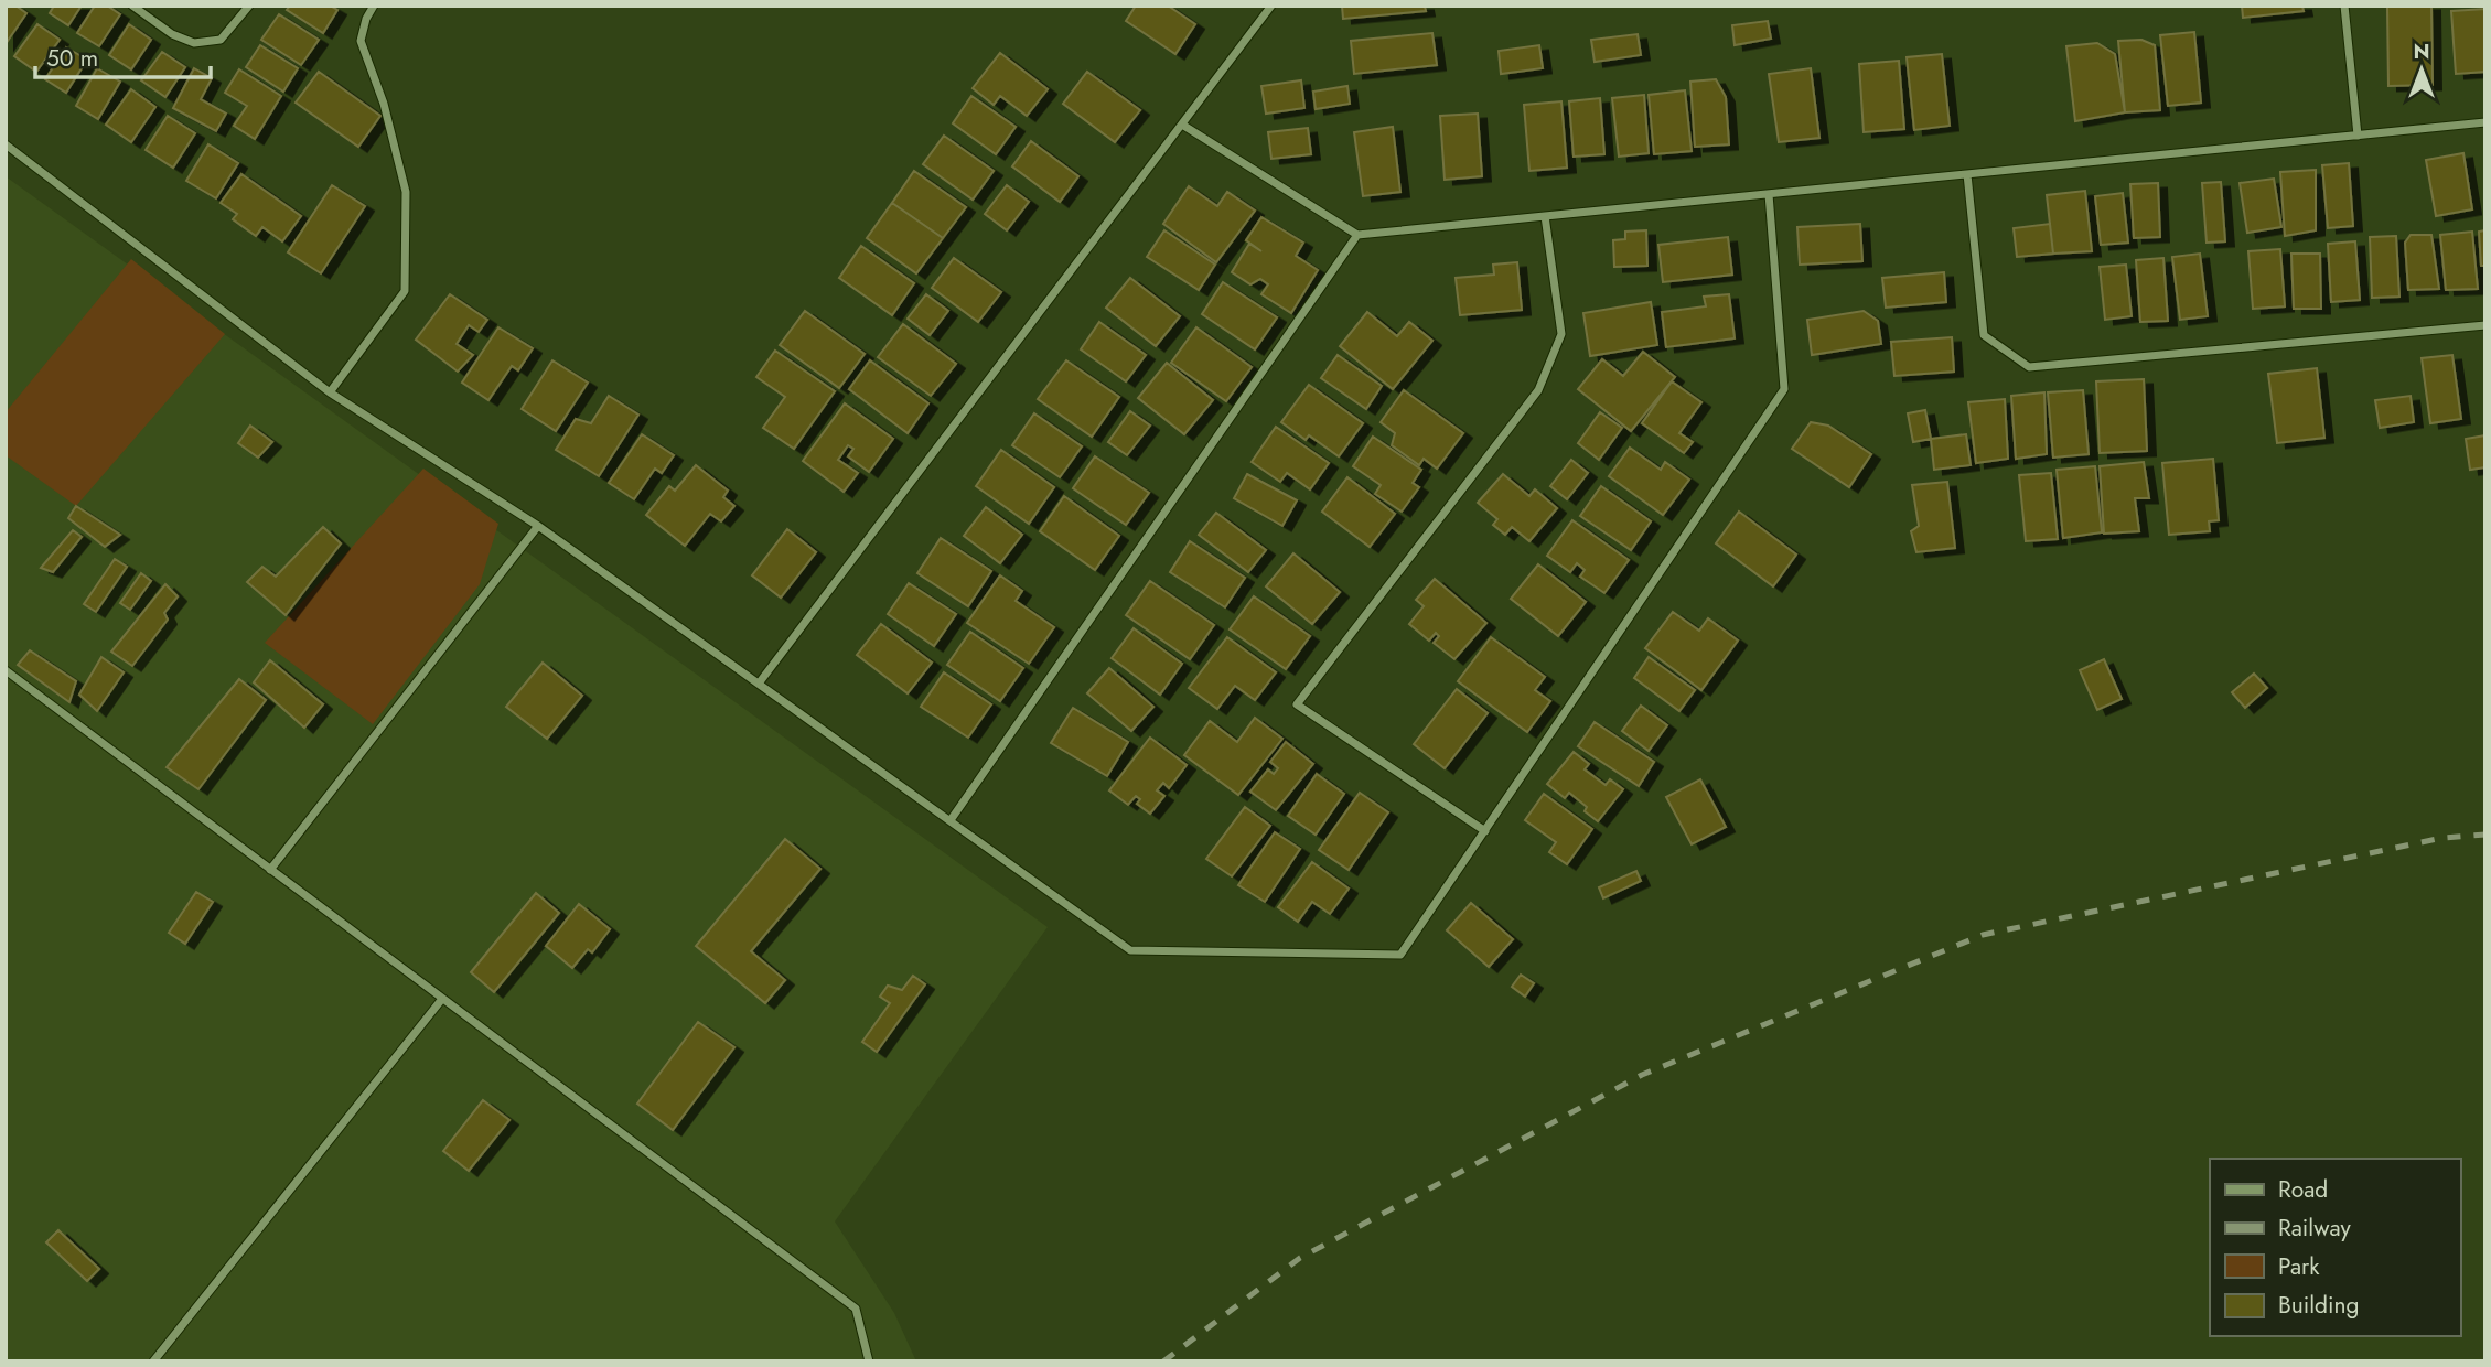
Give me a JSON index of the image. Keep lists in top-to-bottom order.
{
  "legend": [
    "Road",
    "Railway",
    "Park",
    "Building"
  ],
  "scale_bar": "50 m",
  "north": "top"
}
